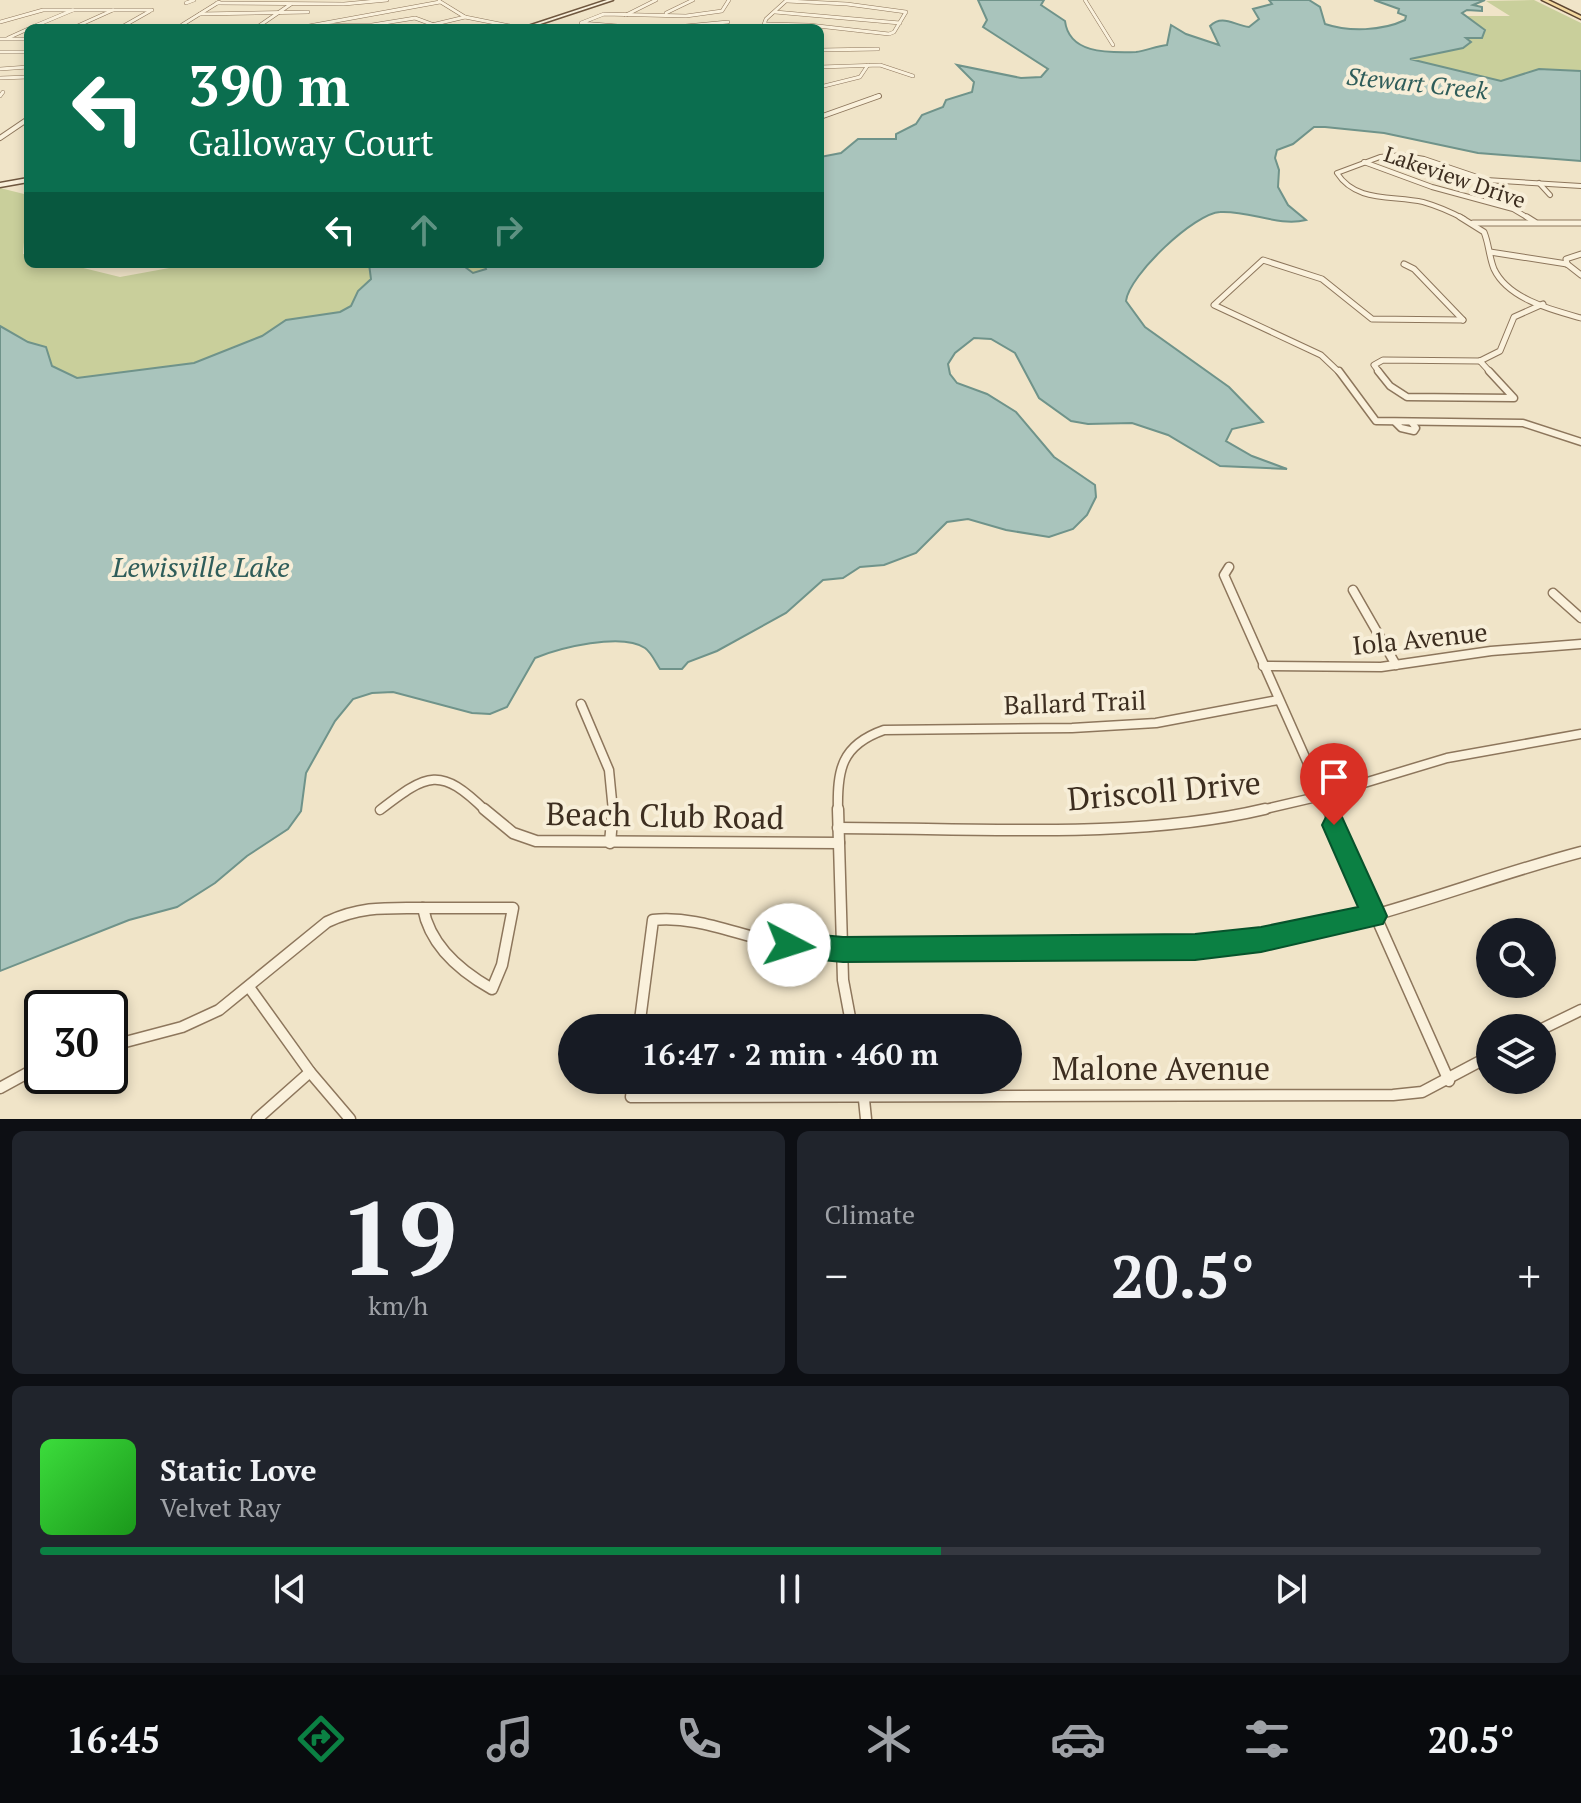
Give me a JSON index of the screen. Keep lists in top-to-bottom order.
{
  "streets": {
    "street": [
      "Lakeview Drive",
      "Iola Avenue",
      "Ballard Trail",
      "Driscoll Drive",
      "Beach Club Road",
      "Malone Avenue"
    ]
  },
  "crossings": [
    ["Ballard Trail", "Driscoll Drive"]
  ],
  "water": ["Stewart Creek", "Lewisville Lake"],
  "page": {
    "turn": ["390 m", "Galloway Court"],
    "limit": "30",
    "trip": "16:47 · 2 min · 460 m",
    "tile": [
      ["19", "km/h"],
      "Climate"
    ],
    "heat": ["−", "20.5°", "+"],
    "song": ["Static Love", "Velvet Ray"],
    "tabs": ["16:45", "20.5°"]
  }
}
